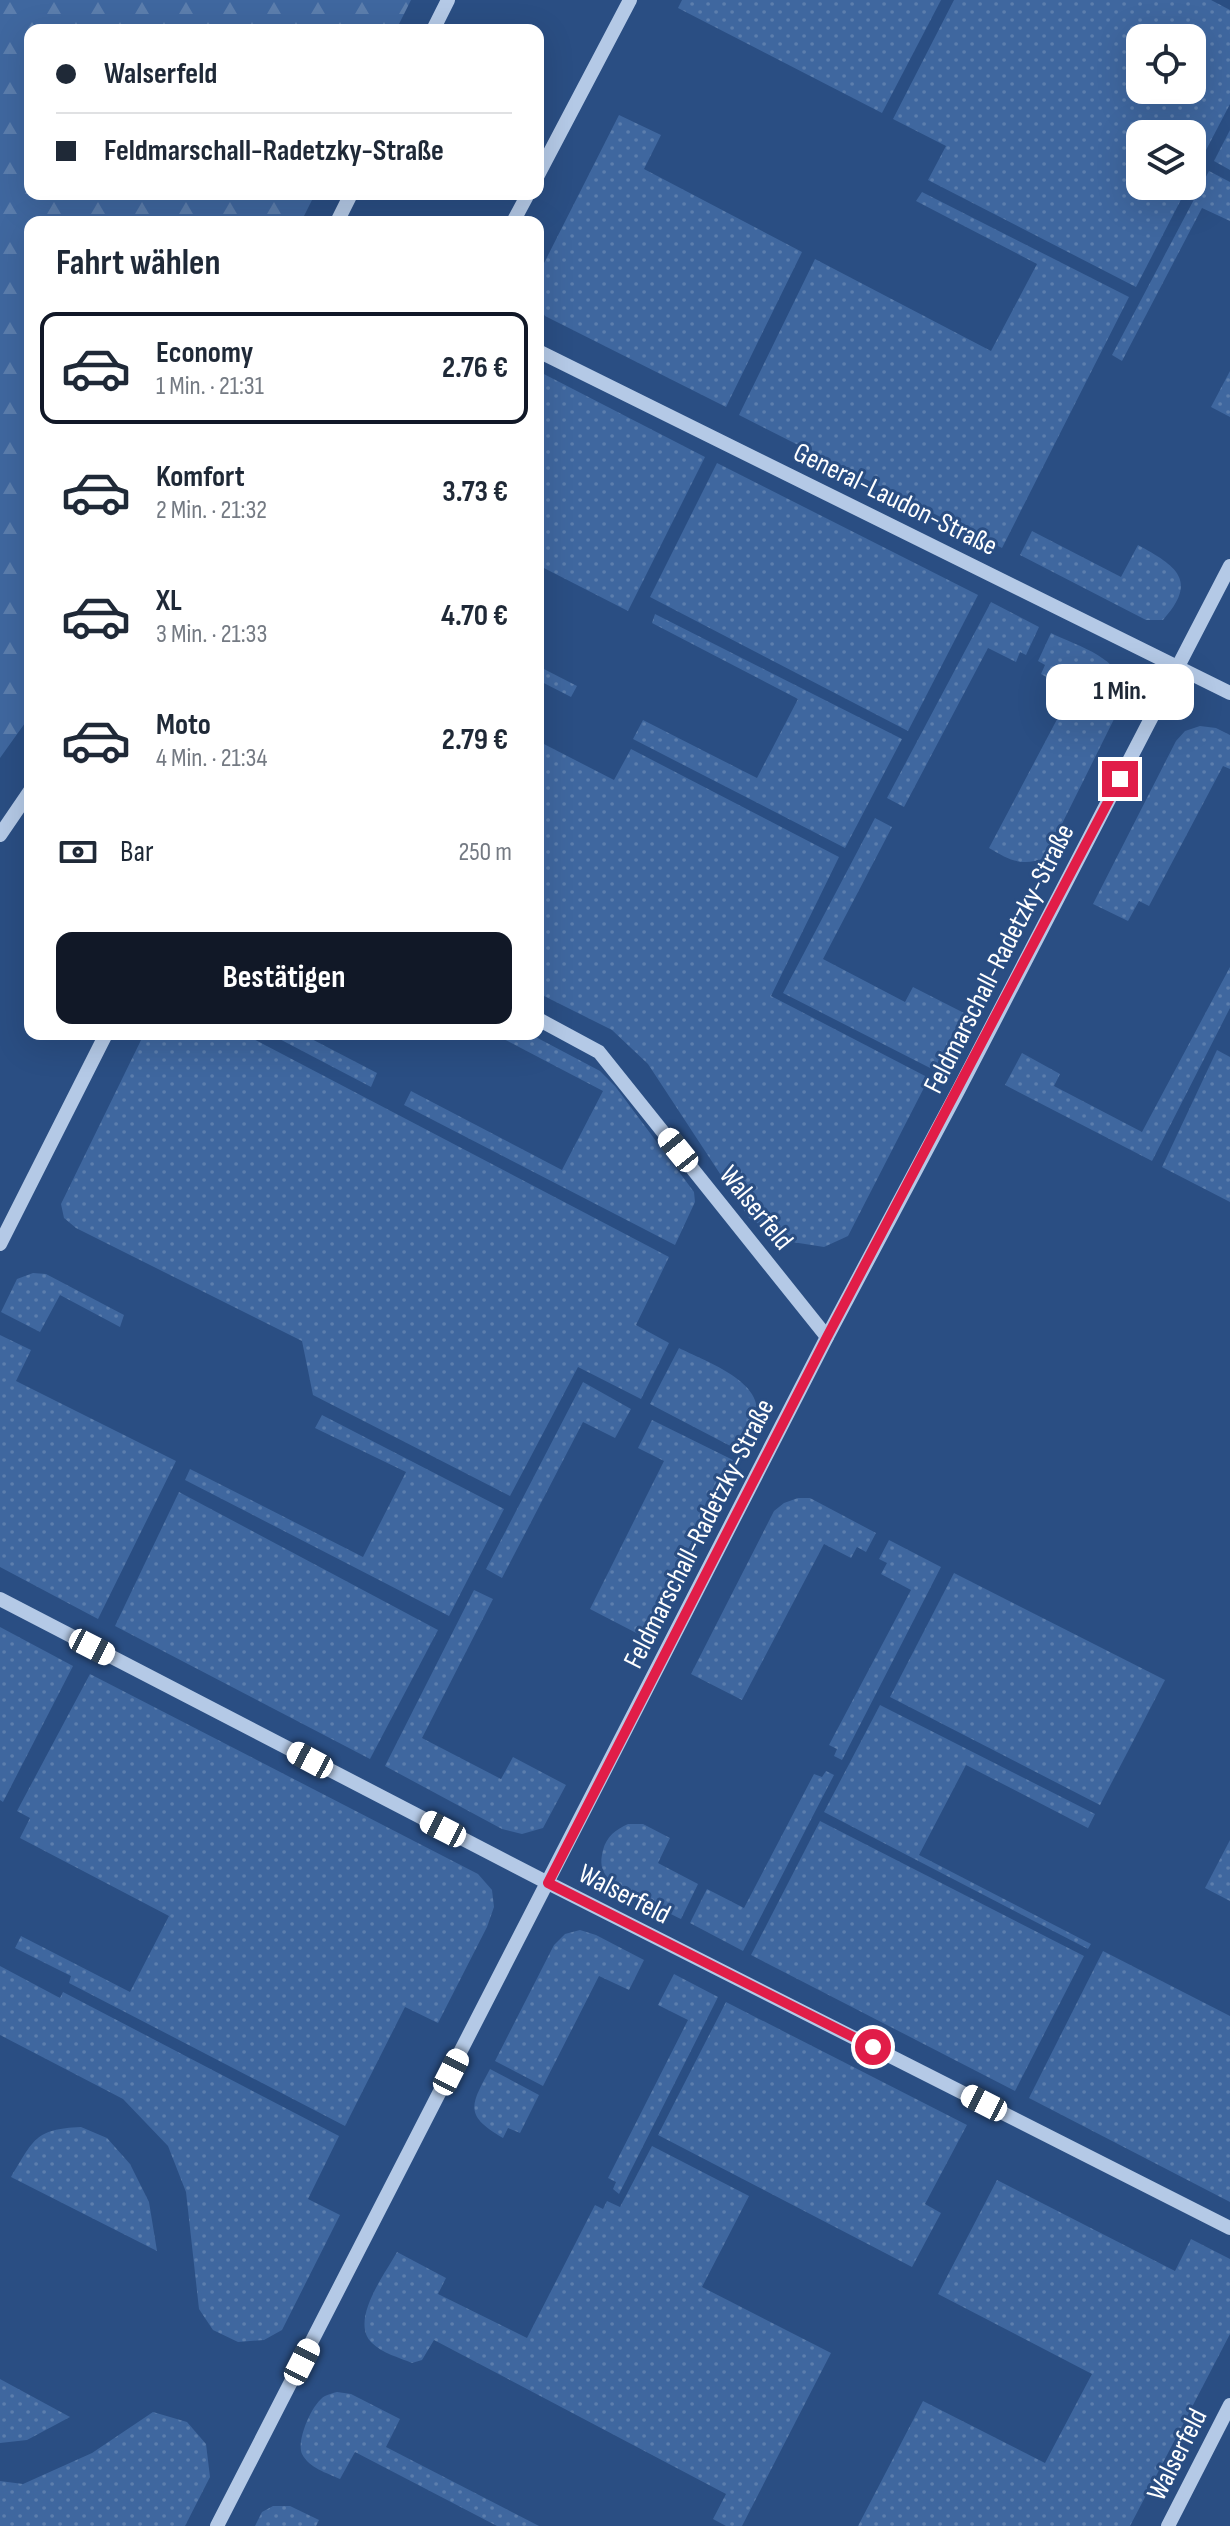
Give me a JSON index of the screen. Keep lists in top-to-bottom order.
{
  "streets": {
    "street": ["General-Laudon-Straße", "Feldmarschall-Radetzky-Straße", "Walserfeld"]
  },
  "crossings": [
    ["General-Laudon-Straße", "Feldmarschall-Radetzky-Straße"],
    ["Feldmarschall-Radetzky-Straße", "Walserfeld"]
  ],
  "page": {
    "banner": ["Walserfeld", "Feldmarschall-Radetzky-Straße"],
    "heading": "Fahrt wählen",
    "list": [
      {
        "name": "Economy",
        "note": "1 Min. · 21:31",
        "value": "2.76 €"
      },
      {
        "name": "Komfort",
        "note": "2 Min. · 21:32",
        "value": "3.73 €"
      },
      {
        "name": "XL",
        "note": "3 Min. · 21:33",
        "value": "4.70 €"
      },
      {
        "name": "Moto",
        "note": "4 Min. · 21:34",
        "value": "2.79 €"
      }
    ],
    "bubble": "1 Min.",
    "pay": ["Bar", "250 m"],
    "buttons": "Bestätigen"
  }
}
